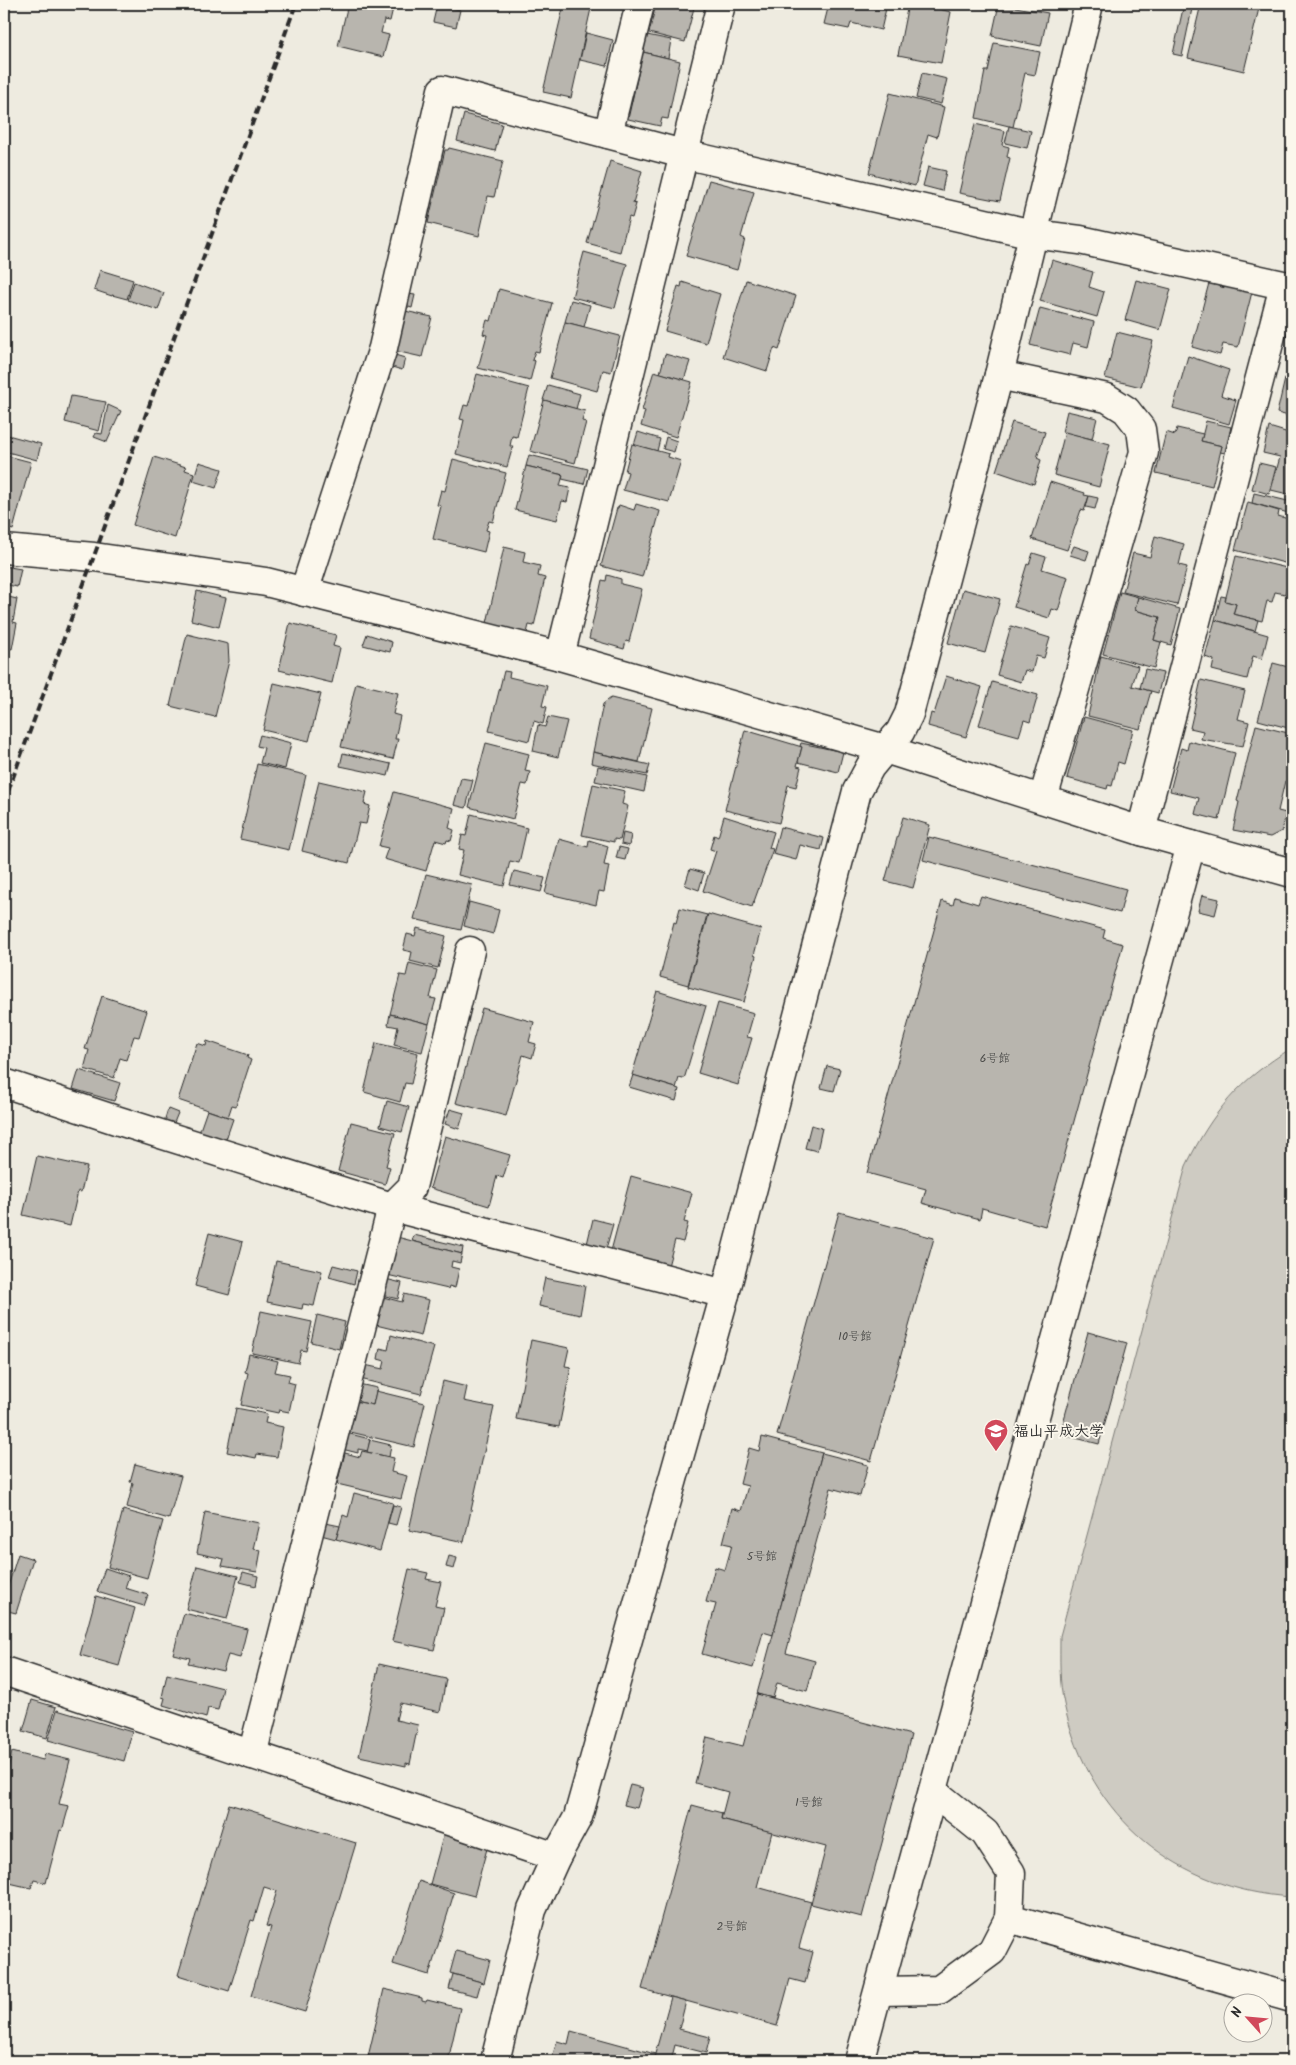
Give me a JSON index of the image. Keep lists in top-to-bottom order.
{
  "places": {
    "school or university": ["福山平成大学"]
  },
  "house_numbers": [
    "6号館",
    "10号館",
    "5号館",
    "1号館",
    "2号館"
  ],
  "north": "top left"
}
